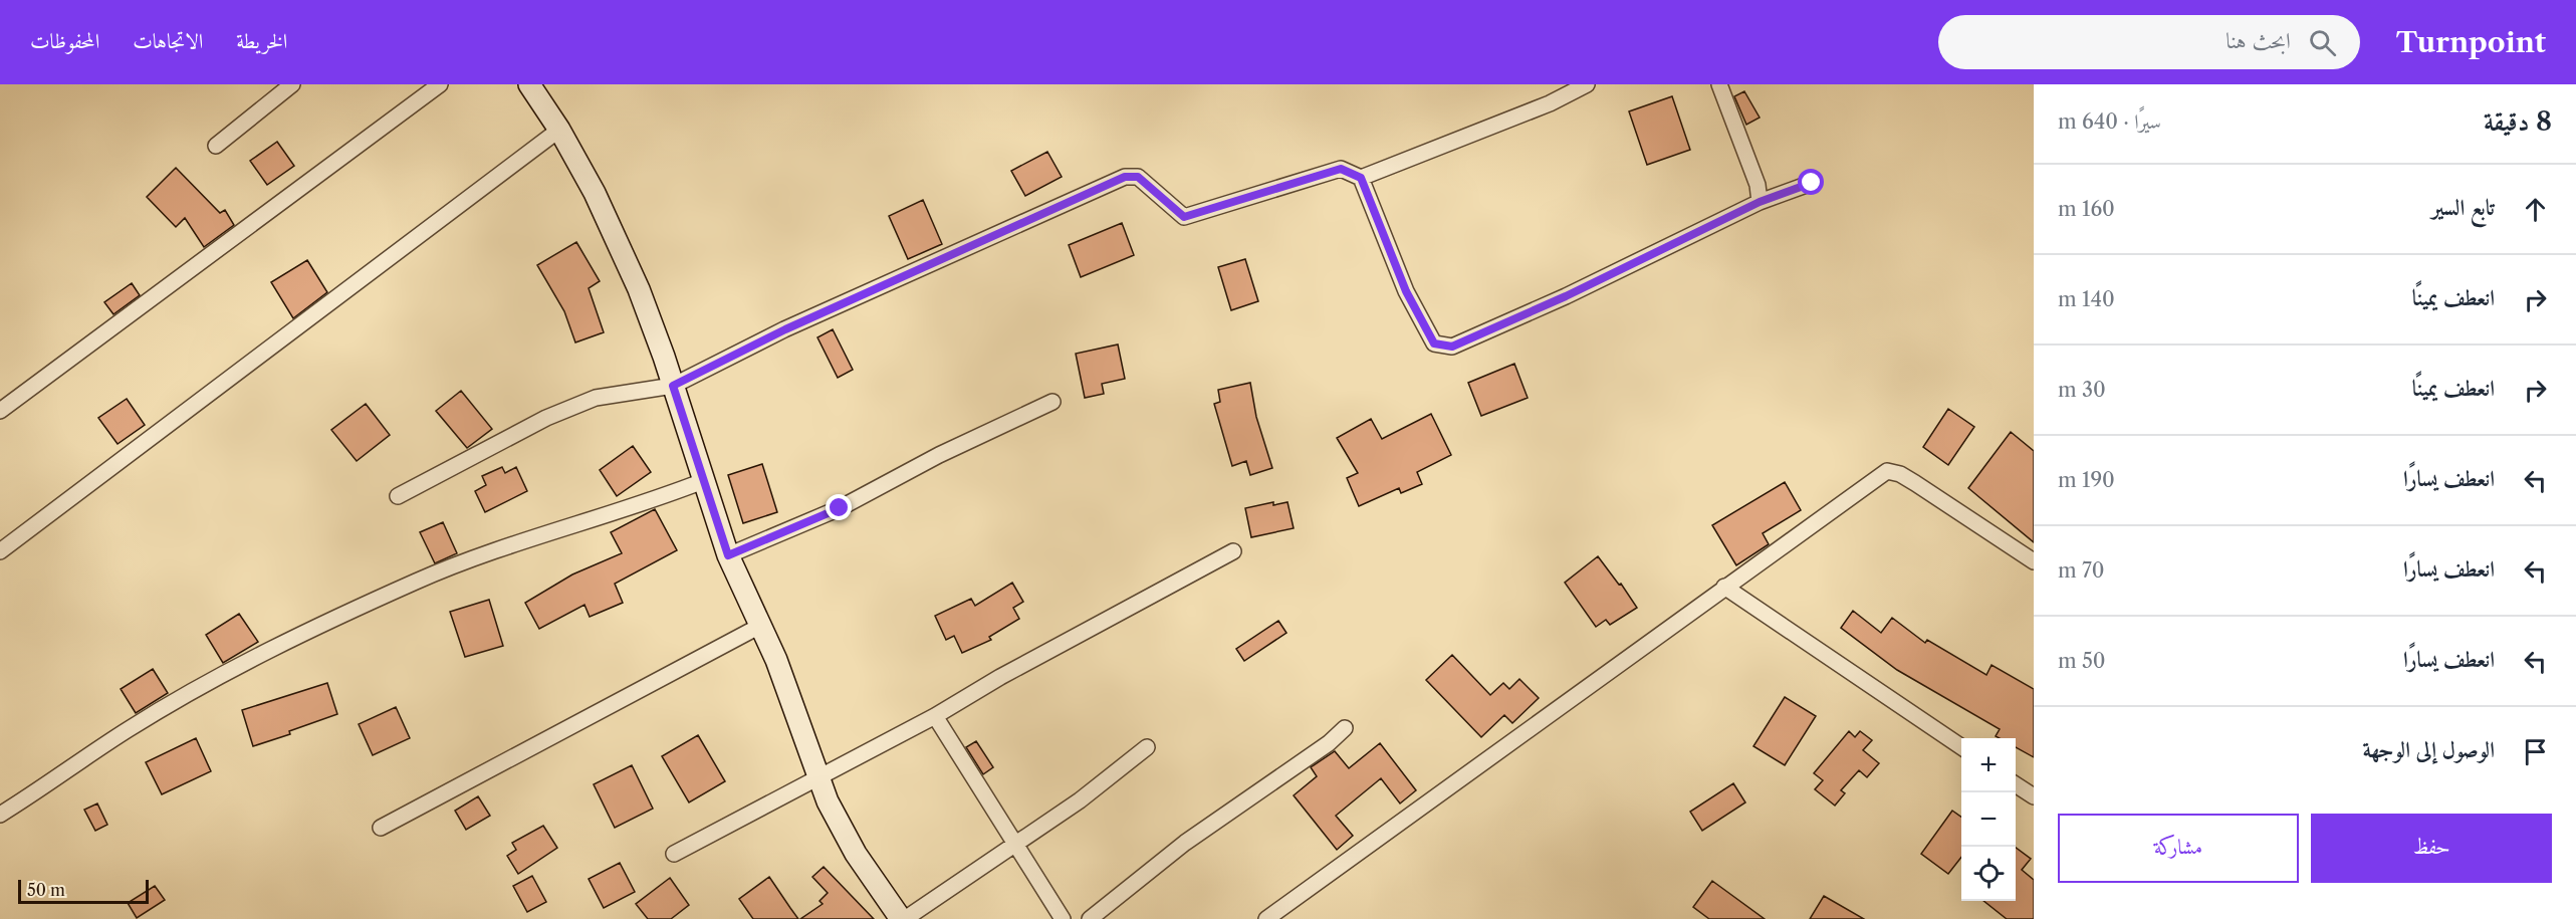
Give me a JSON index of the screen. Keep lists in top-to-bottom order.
{
  "scale_bar": "50 m",
  "page": {
    "header": "Turnpoint",
    "search": "ابحث هنا",
    "nav": ["الخريطة", "الاتجاهات", "المحفوظات"],
    "heading": ["8 دقيقة", "سيرًا · 640 m"],
    "list": [
      ["تابع السير", "160 m"],
      ["انعطف يمينًا", "140 m"],
      ["انعطف يمينًا", "30 m"],
      ["انعطف يسارًا", "190 m"],
      ["انعطف يسارًا", "70 m"],
      ["انعطف يسارًا", "50 m"],
      "الوصول إلى الوجهة"
    ],
    "map_buttons": ["+", "−"],
    "buttons": ["حفظ", "مشاركة"],
    "scale": "50 m"
  }
}
